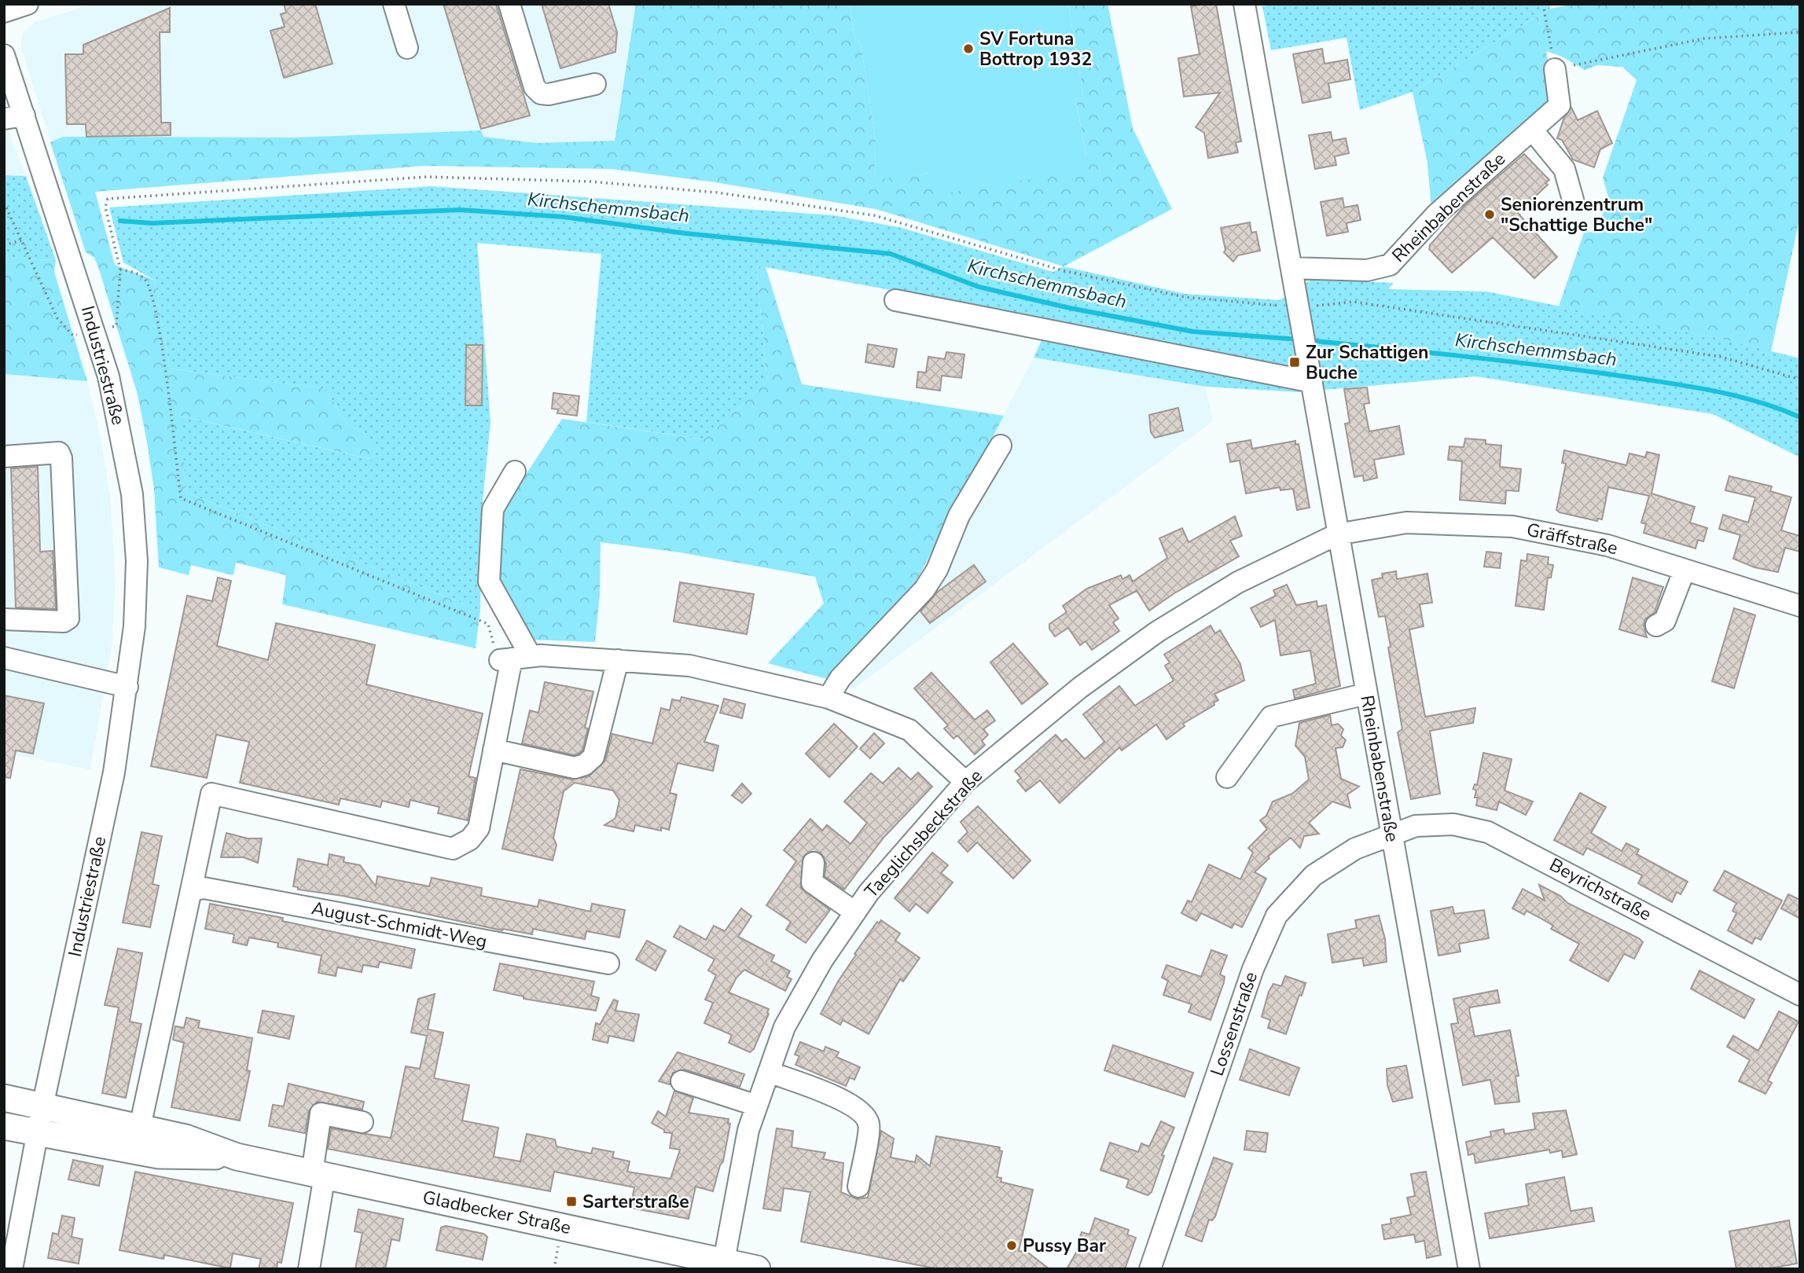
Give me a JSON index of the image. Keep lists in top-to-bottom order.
{
  "streets": {
    "main road": ["Gladbecker Straße"],
    "street": [
      "Rheinbabenstraße",
      "Industriestraße",
      "Gräffstraße",
      "Taeglichsbeckstraße",
      "Beyrichstraße",
      "August-Schmidt-Weg",
      "Lossenstraße"
    ]
  },
  "crossings": [
    ["Rheinbabenstraße", "Gräffstraße"],
    ["Rheinbabenstraße", "Taeglichsbeckstraße"],
    ["Rheinbabenstraße", "Beyrichstraße"],
    ["Rheinbabenstraße", "Lossenstraße"],
    ["Industriestraße", "Gladbecker Straße"],
    ["Gräffstraße", "Taeglichsbeckstraße"],
    ["Taeglichsbeckstraße", "Gladbecker Straße"],
    ["Beyrichstraße", "Lossenstraße"]
  ],
  "water": ["Kirchschemmsbach"],
  "places": {
    "other": ["SV Fortuna Bottrop 1932", "Seniorenzentrum \"Schattige Buche\"", "Pussy Bar"],
    "transit": ["Zur Schattigen Buche", "Sarterstraße"]
  }
}
